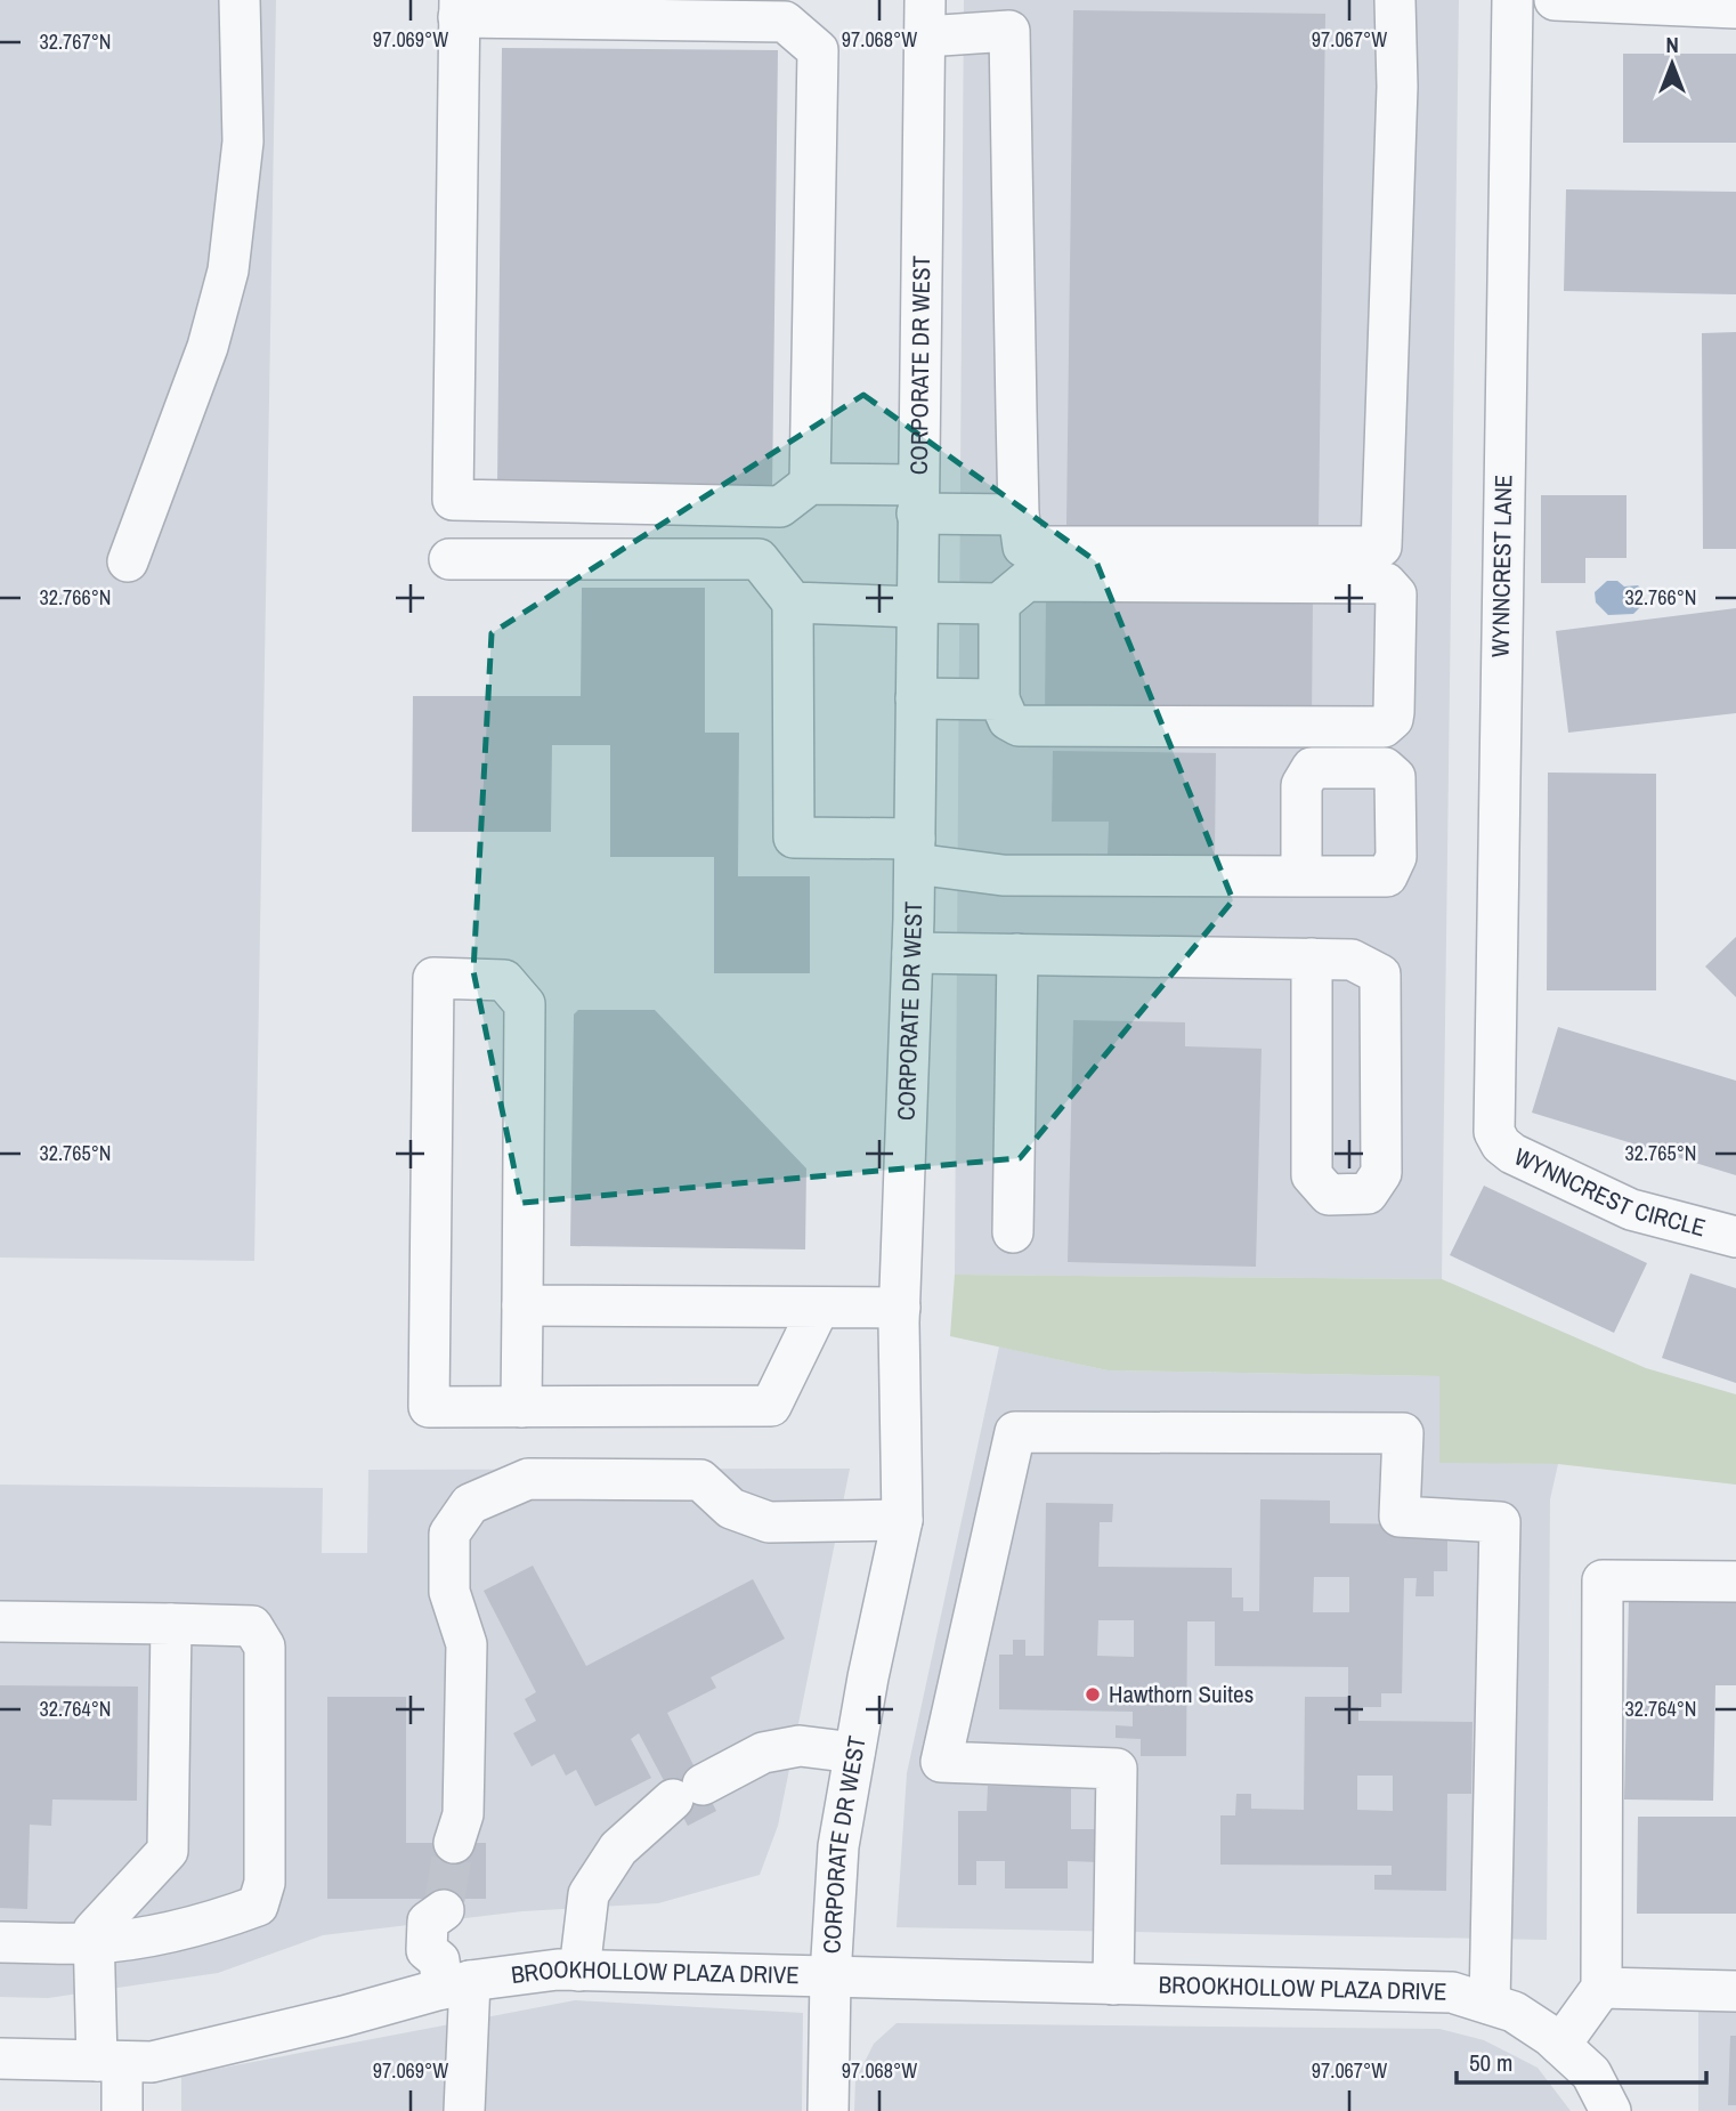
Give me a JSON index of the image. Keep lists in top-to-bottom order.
{
  "streets": {
    "street": [
      "CORPORATE DR WEST",
      "WYNNCREST LANE",
      "WYNNCREST CIRCLE",
      "BROOKHOLLOW PLAZA DRIVE"
    ]
  },
  "crossings": [
    ["CORPORATE DR WEST", "BROOKHOLLOW PLAZA DRIVE"],
    ["WYNNCREST LANE", "WYNNCREST CIRCLE"]
  ],
  "places": ["Hawthorn Suites"],
  "scale_bar": "50 m",
  "north": "top",
  "coordinates": [
    "97.069°W",
    "97.068°W",
    "97.067°W",
    "32.767°N",
    "32.766°N",
    "32.765°N",
    "32.764°N"
  ]
}
